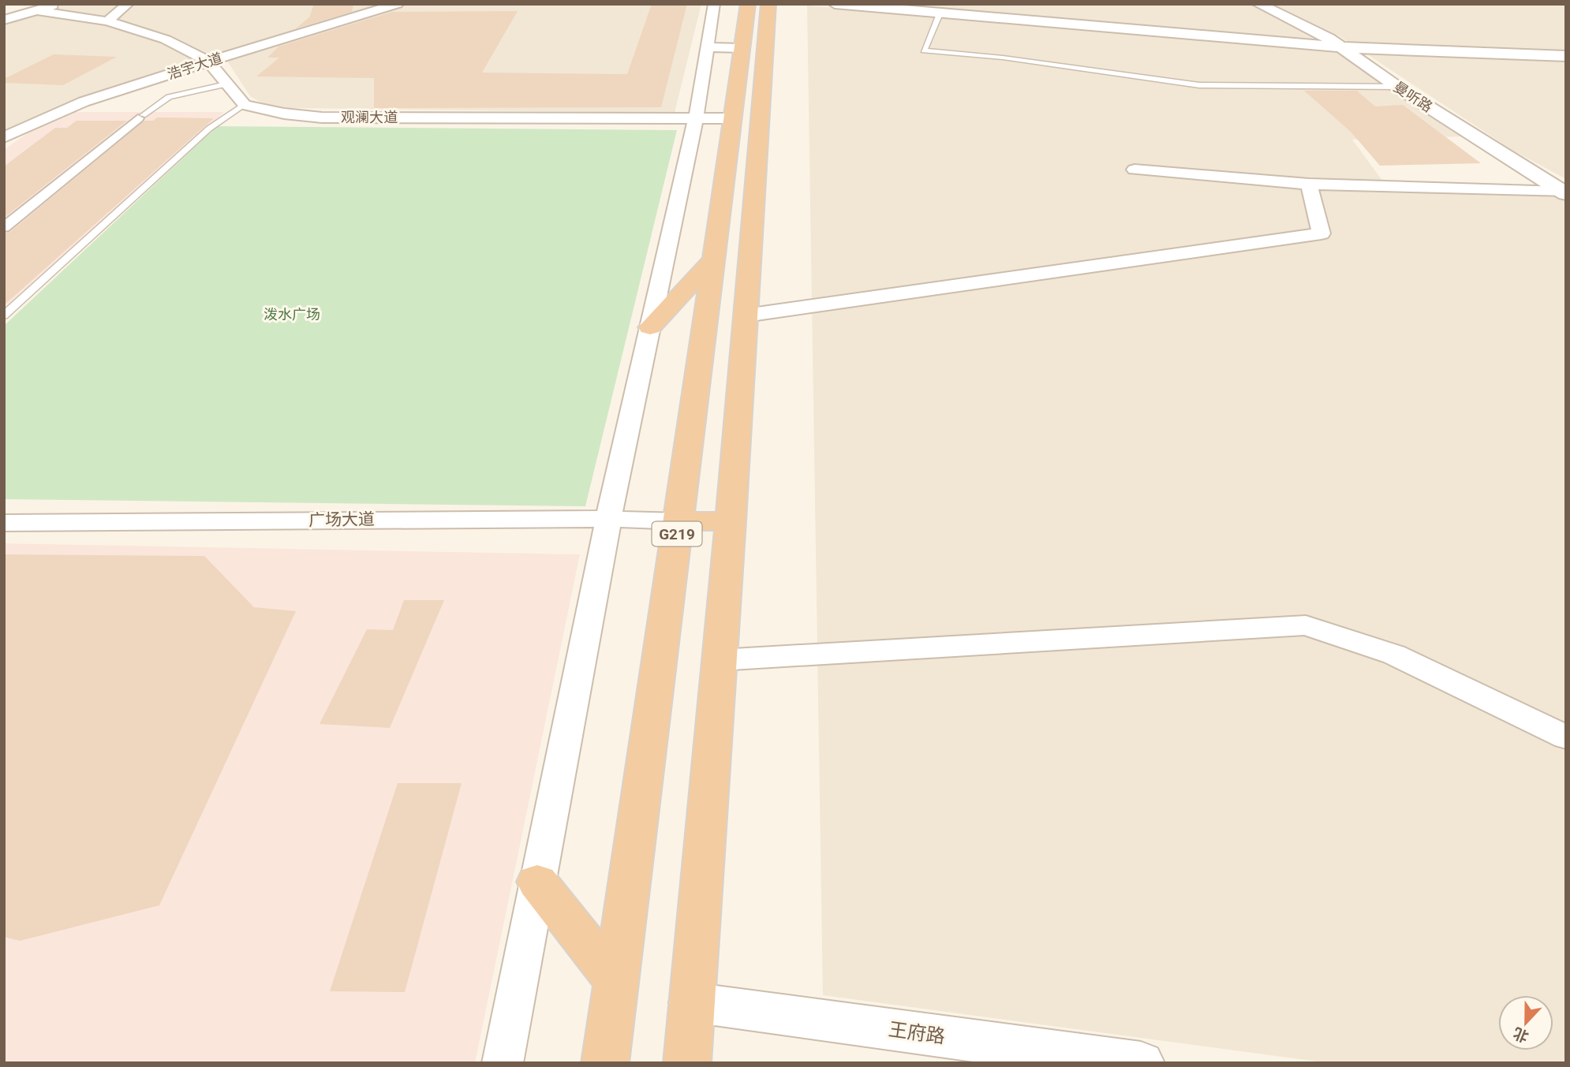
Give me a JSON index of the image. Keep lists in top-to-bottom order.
{
  "streets": {
    "highway": ["G219"],
    "street": [
      "浩宇大道",
      "曼听路",
      "观澜大道",
      "广场大道",
      "王府路"
    ]
  },
  "crossings": [
    ["观澜大道", "G219"],
    ["广场大道", "G219"]
  ],
  "parks": ["泼水广场"],
  "north": "bottom"
}
